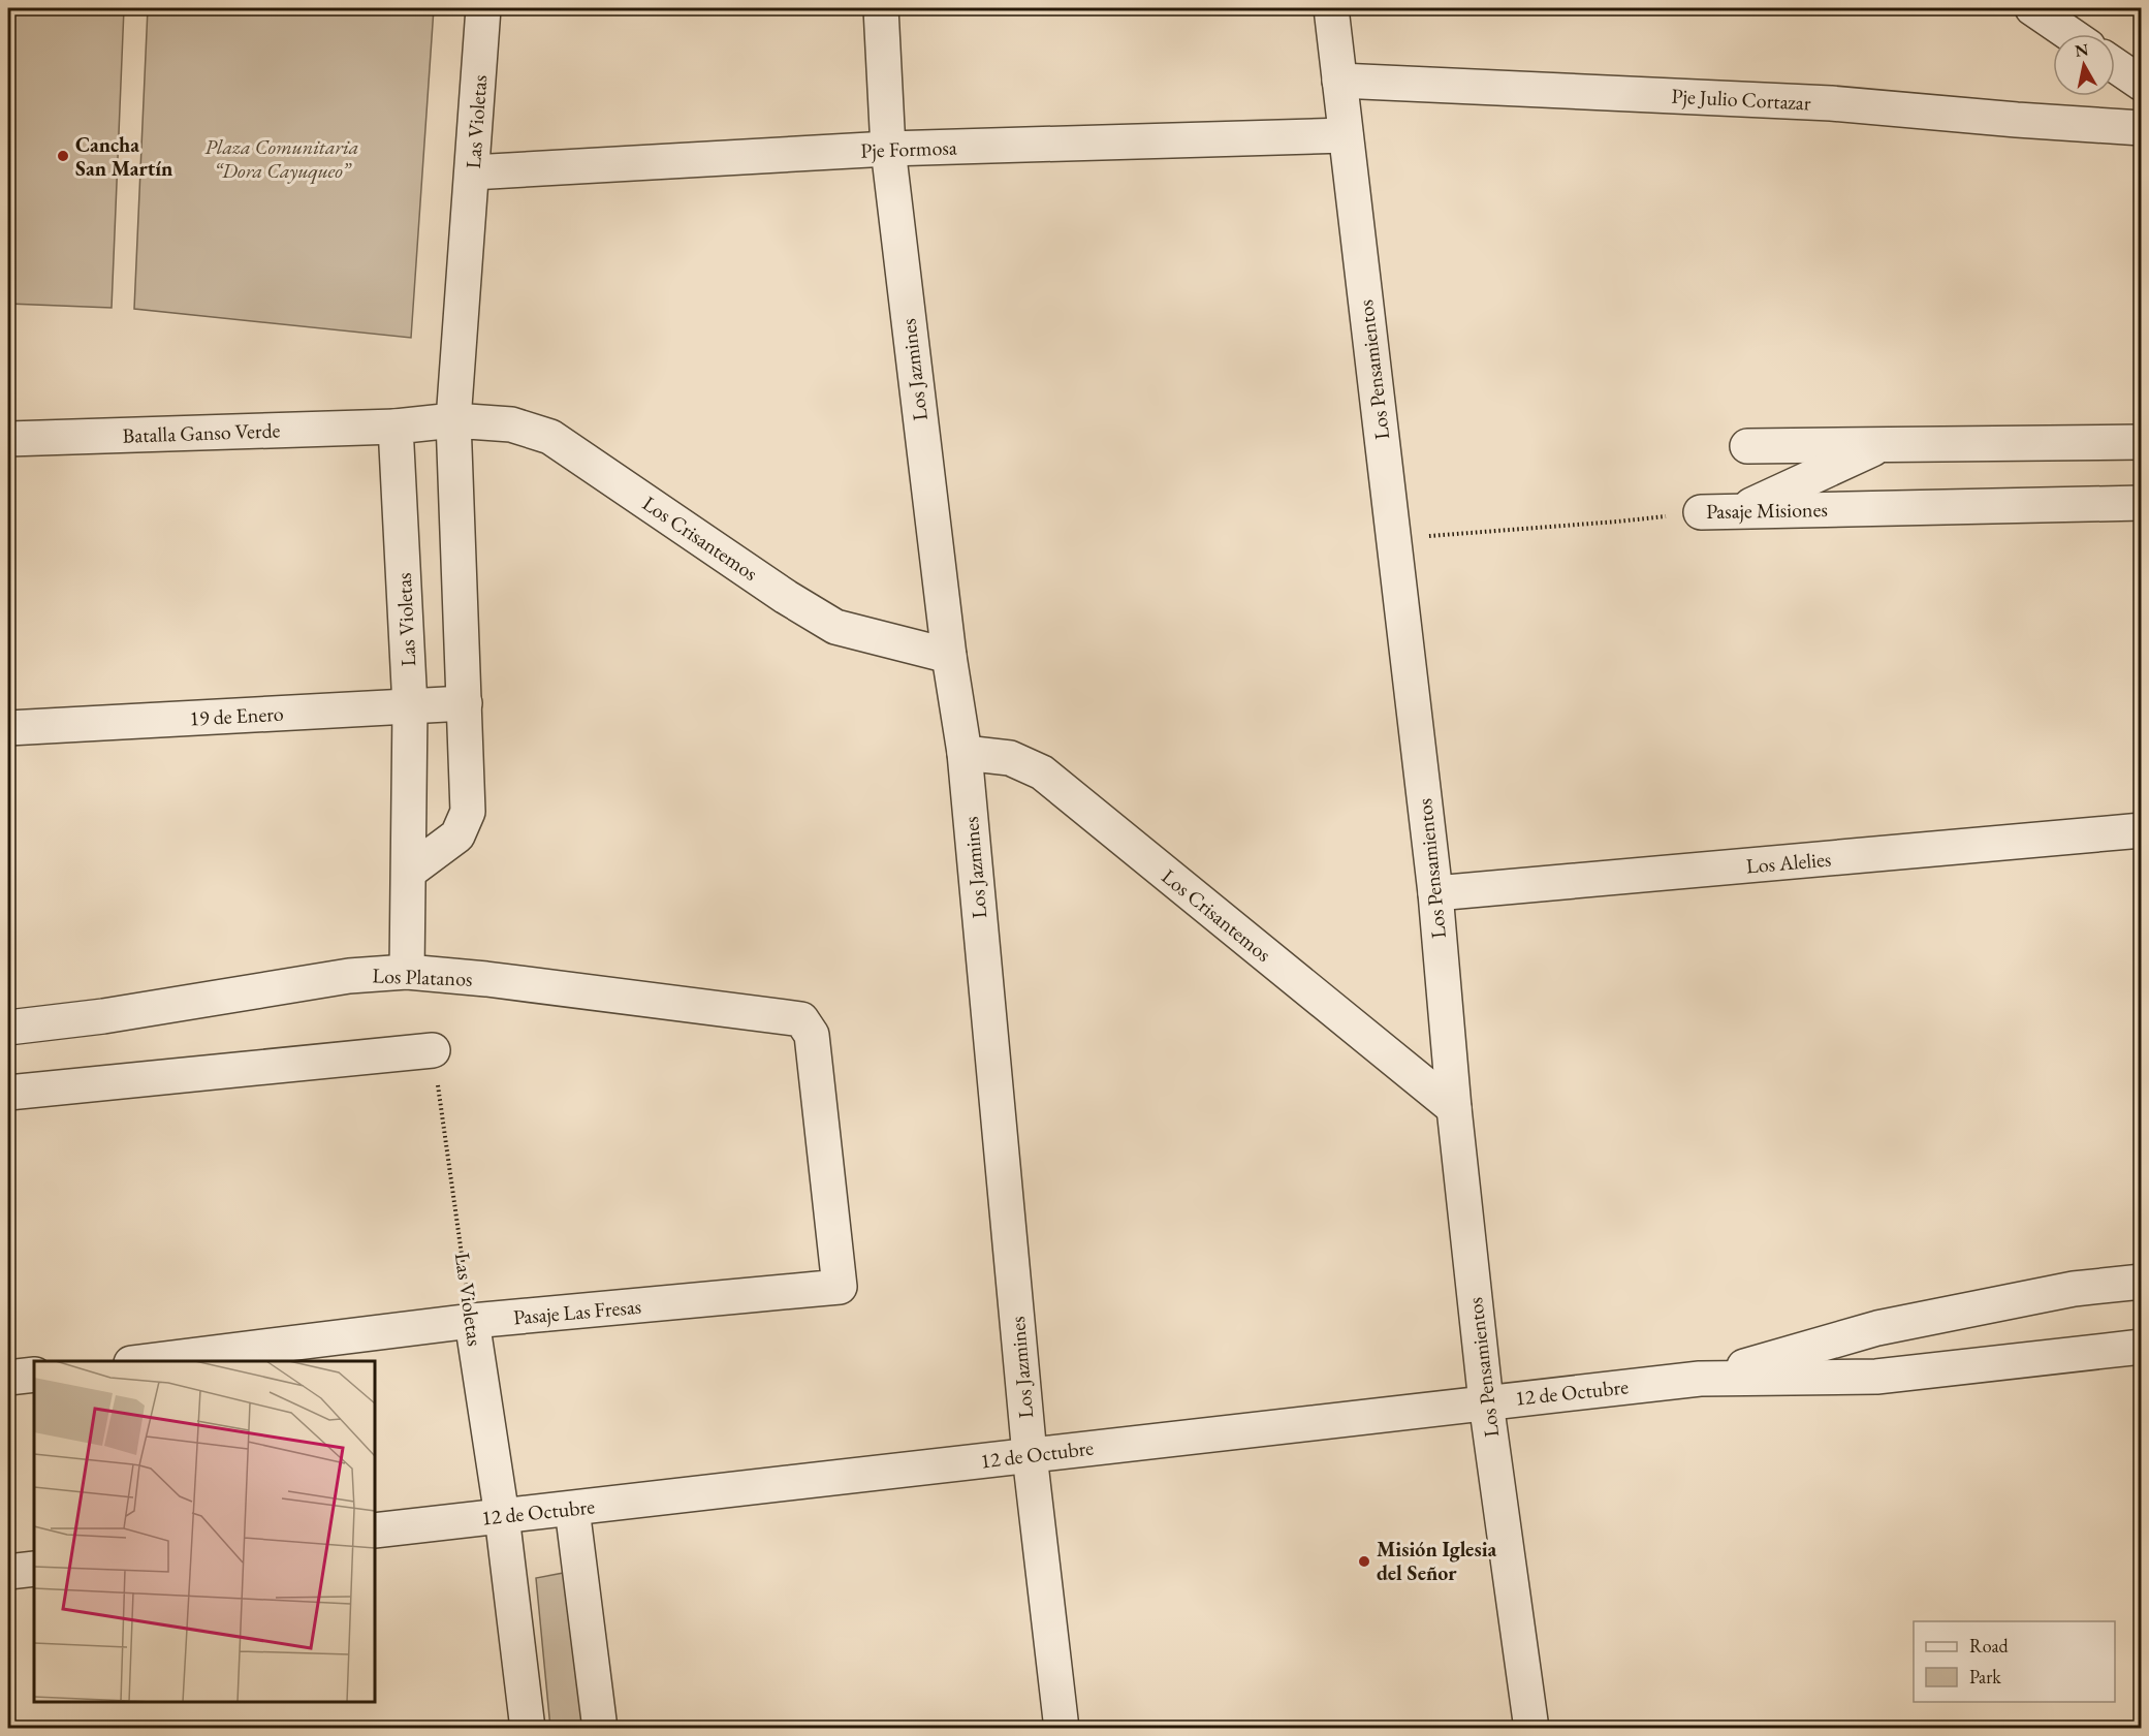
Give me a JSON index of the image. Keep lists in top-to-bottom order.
{
  "streets": {
    "street": [
      "Pje Julio Cortazar",
      "Las Violetas",
      "Pje Formosa",
      "Los Jazmines",
      "Los Pensamientos",
      "Batalla Ganso Verde",
      "Pasaje Misiones",
      "Los Crisantemos",
      "19 de Enero",
      "Los Alelies",
      "Los Platanos",
      "Pasaje Las Fresas",
      "12 de Octubre"
    ]
  },
  "crossings": [
    ["Pje Julio Cortazar", "Los Pensamientos"],
    ["Las Violetas", "Pje Formosa"],
    ["Las Violetas", "Batalla Ganso Verde"],
    ["Las Violetas", "Los Crisantemos"],
    ["Las Violetas", "19 de Enero"],
    ["Las Violetas", "Los Platanos"],
    ["Las Violetas", "Pasaje Las Fresas"],
    ["Las Violetas", "12 de Octubre"],
    ["Pje Formosa", "Los Jazmines"],
    ["Pje Formosa", "Los Pensamientos"],
    ["Los Jazmines", "Los Crisantemos"],
    ["Los Jazmines", "12 de Octubre"],
    ["Los Pensamientos", "Pasaje Misiones"],
    ["Los Pensamientos", "Los Crisantemos"],
    ["Los Pensamientos", "Los Alelies"],
    ["Los Pensamientos", "12 de Octubre"],
    ["Los Platanos", "Pasaje Las Fresas"]
  ],
  "parks": ["Plaza Comunitaria “Dora Cayuqueo”"],
  "places": ["Cancha San Martín", "Misión Iglesia del Señor"],
  "legend": ["Road", "Park"],
  "north": "top"
}
